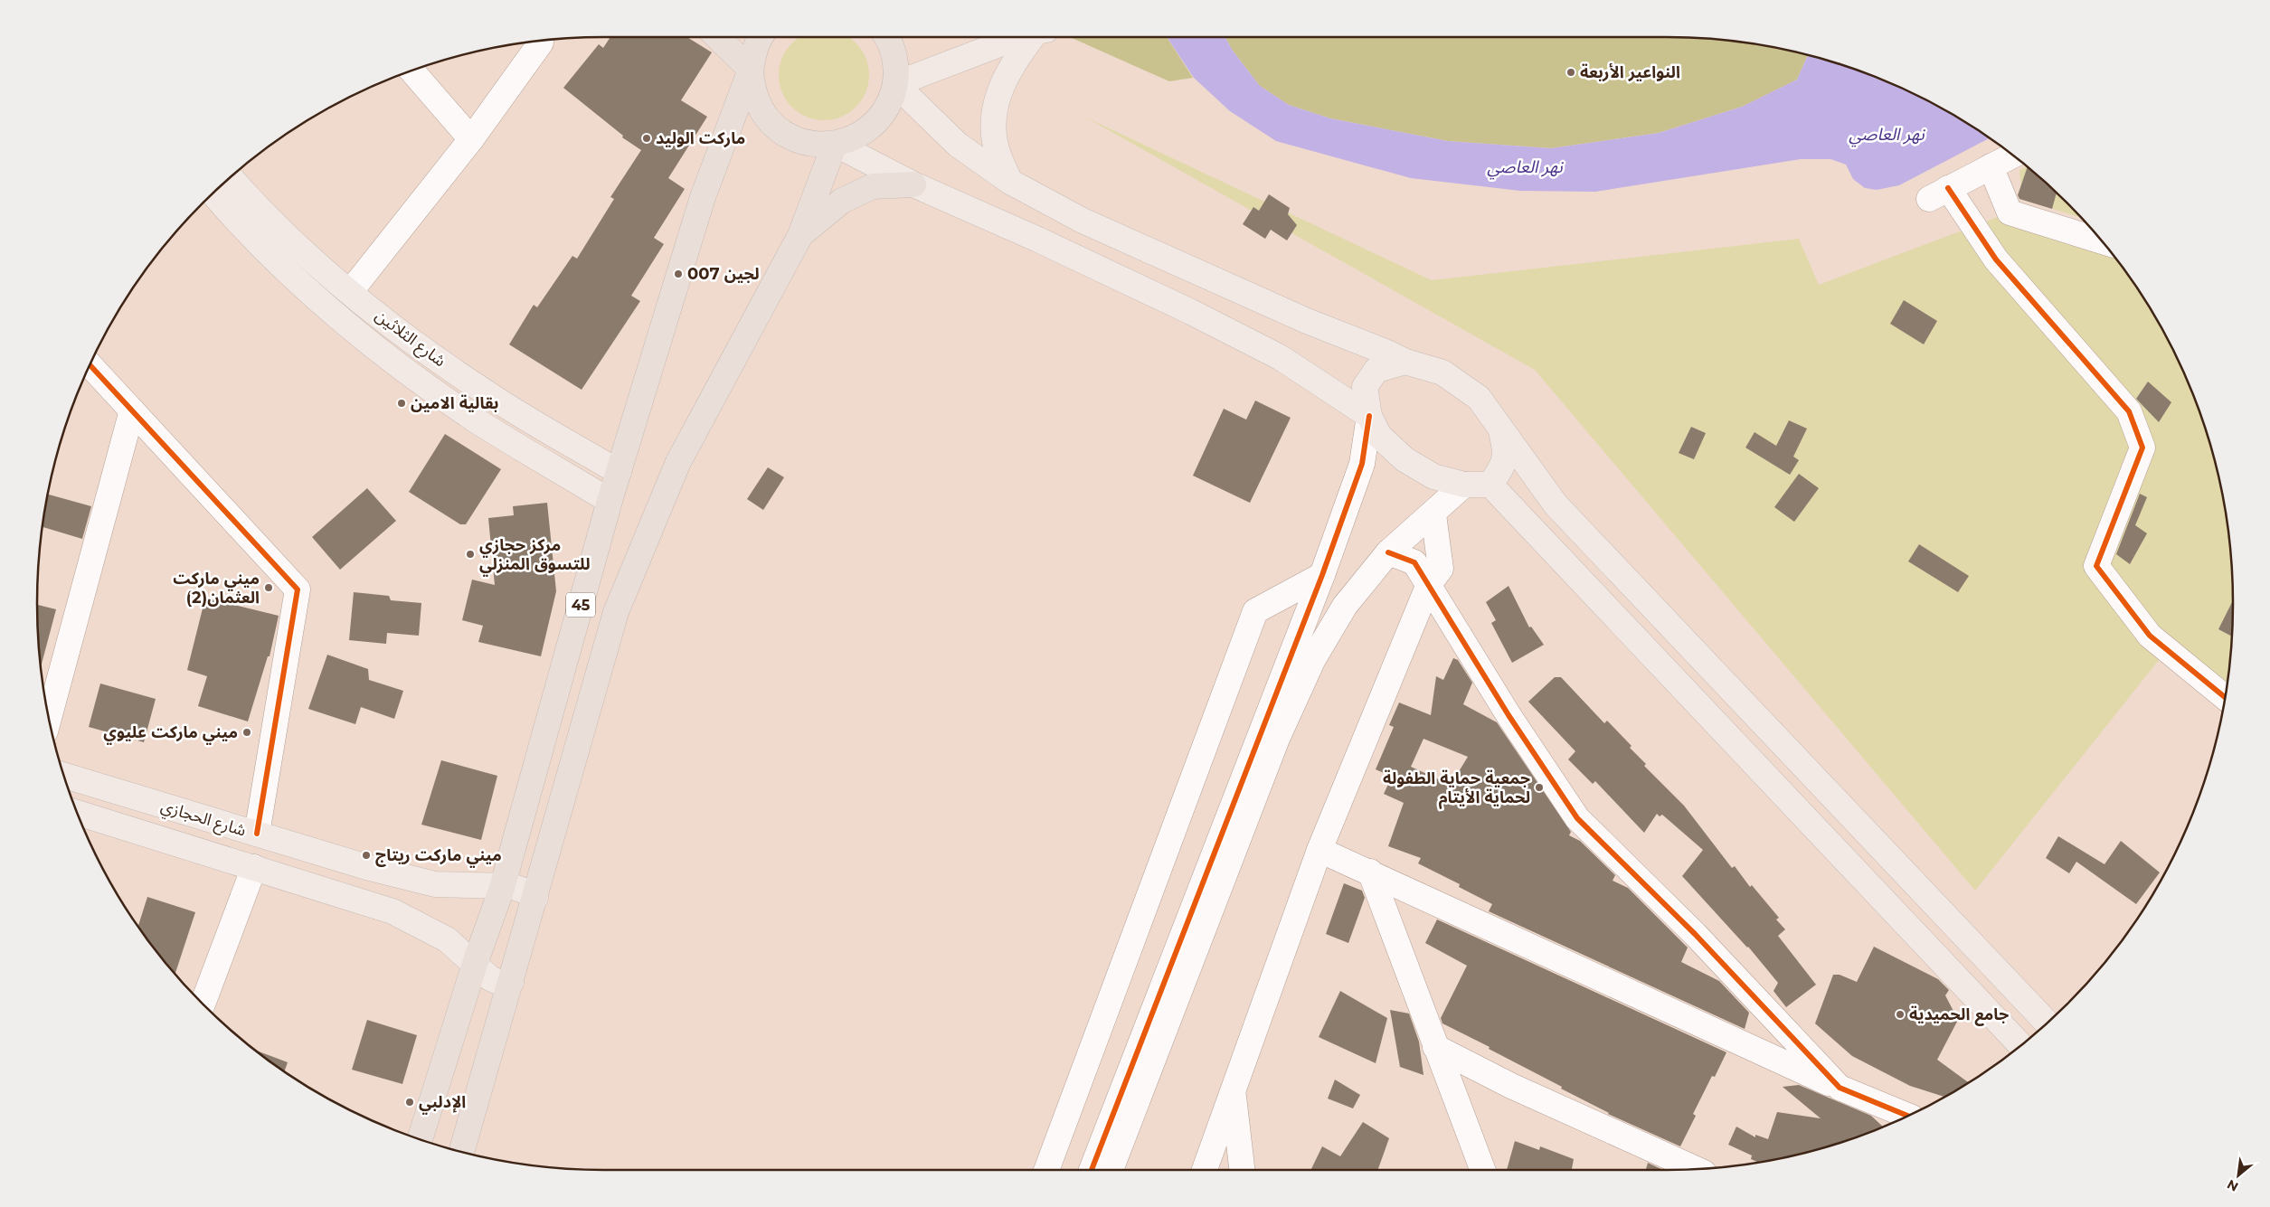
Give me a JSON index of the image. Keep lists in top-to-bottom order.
{
  "streets": {
    "highway": ["45"],
    "main road": ["شارع الثلاثين", "شارع الحجازي"]
  },
  "crossings": [
    ["شارع الثلاثين", "45"],
    ["45", "شارع الحجازي"]
  ],
  "water": ["نهر العاصي"],
  "places": [
    "النواعير الأربعة",
    "ماركت الوليد",
    "لجين 007",
    "بقالية الامين",
    "مركز حجازي للتسوق المنزلي",
    "ميني ماركت العثمان(2)",
    "ميني ماركت عليوي",
    "جمعية حماية الطفولة لحماية الأيتام",
    "ميني ماركت ريتاج",
    "جامع الحميدية",
    "الإدلبي"
  ],
  "north": "bottom left"
}
